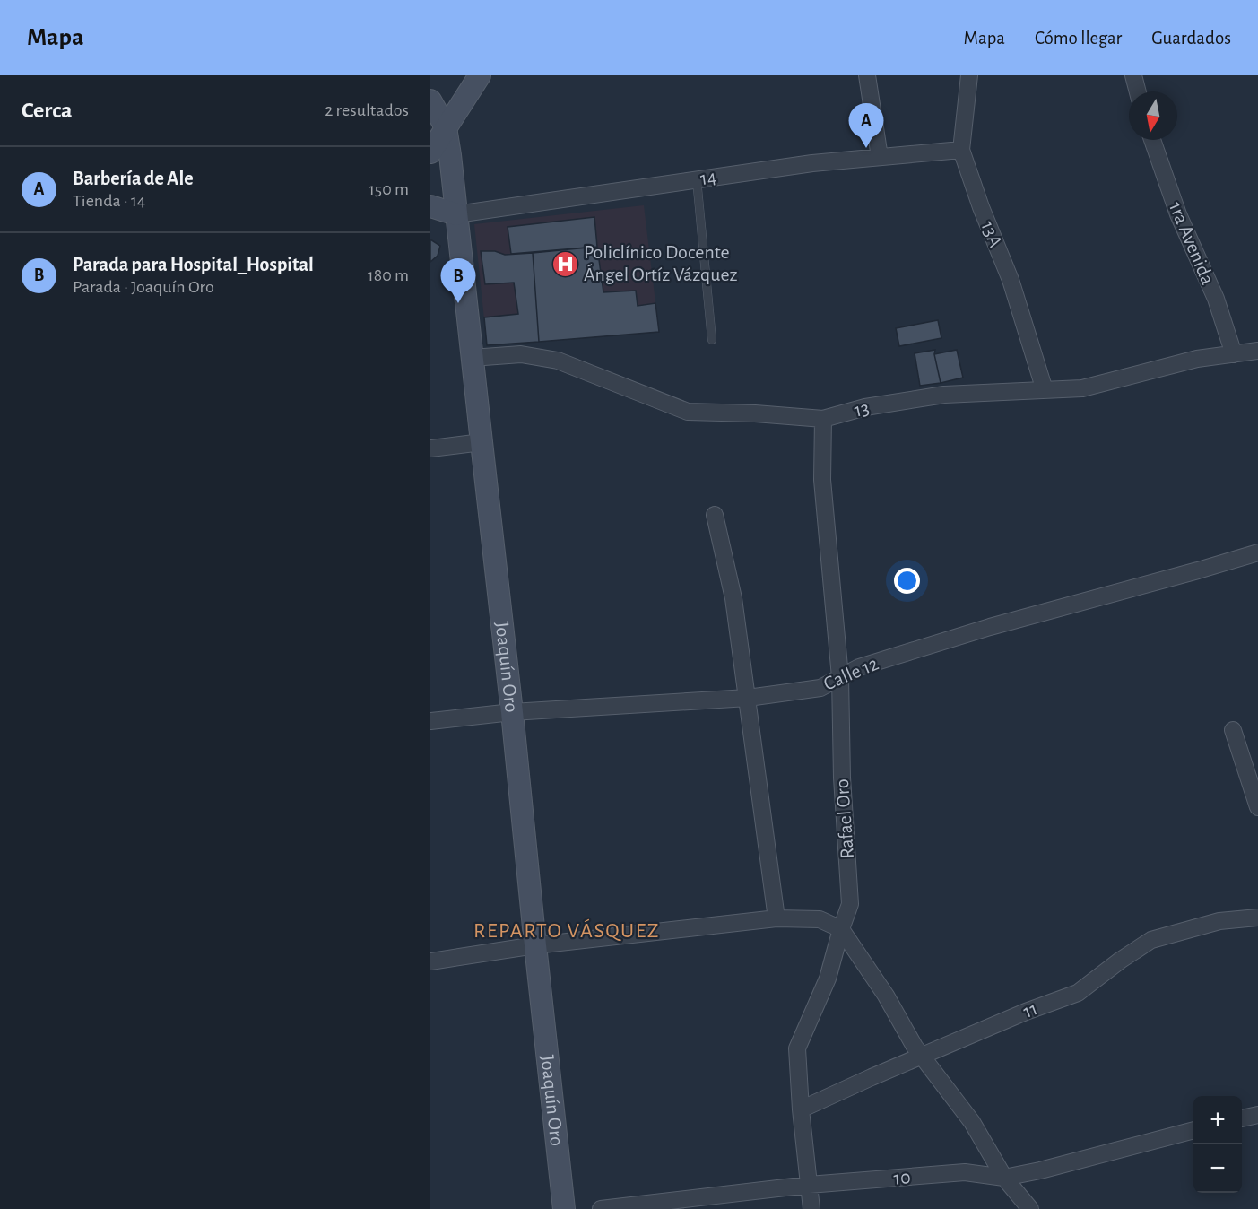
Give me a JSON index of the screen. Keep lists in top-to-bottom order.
{
  "streets": {
    "main road": ["Joaquín Oro"],
    "street": [
      "14",
      "13A",
      "1ra Avenida",
      "13",
      "Calle 12",
      "Rafael Oro",
      "11",
      "10"
    ]
  },
  "crossings": [
    ["14", "13A"],
    ["14", "Joaquín Oro"],
    ["13A", "13"],
    ["1ra Avenida", "13"],
    ["13", "Joaquín Oro"],
    ["13", "Rafael Oro"],
    ["Joaquín Oro", "Calle 12"],
    ["Calle 12", "Rafael Oro"],
    ["Rafael Oro", "11"],
    ["Rafael Oro", "10"]
  ],
  "districts": ["REPARTO VÁSQUEZ"],
  "places": {
    "hospital": ["Policlínico Docente Ángel Ortíz Vázquez"]
  },
  "north": "bottom",
  "page": {
    "header": "Mapa",
    "nav": ["Mapa", "Cómo llegar", "Guardados"],
    "heading": ["Cerca", "2 resultados"],
    "pins": ["A", "B"],
    "list": [
      {
        "mark": "A",
        "name": "Barbería de Ale",
        "note": "Tienda · 14",
        "value": "150 m"
      },
      {
        "mark": "B",
        "name": "Parada para Hospital_Hospital",
        "note": "Parada · Joaquín Oro",
        "value": "180 m"
      }
    ],
    "map_buttons": ["+", "−"]
  }
}
